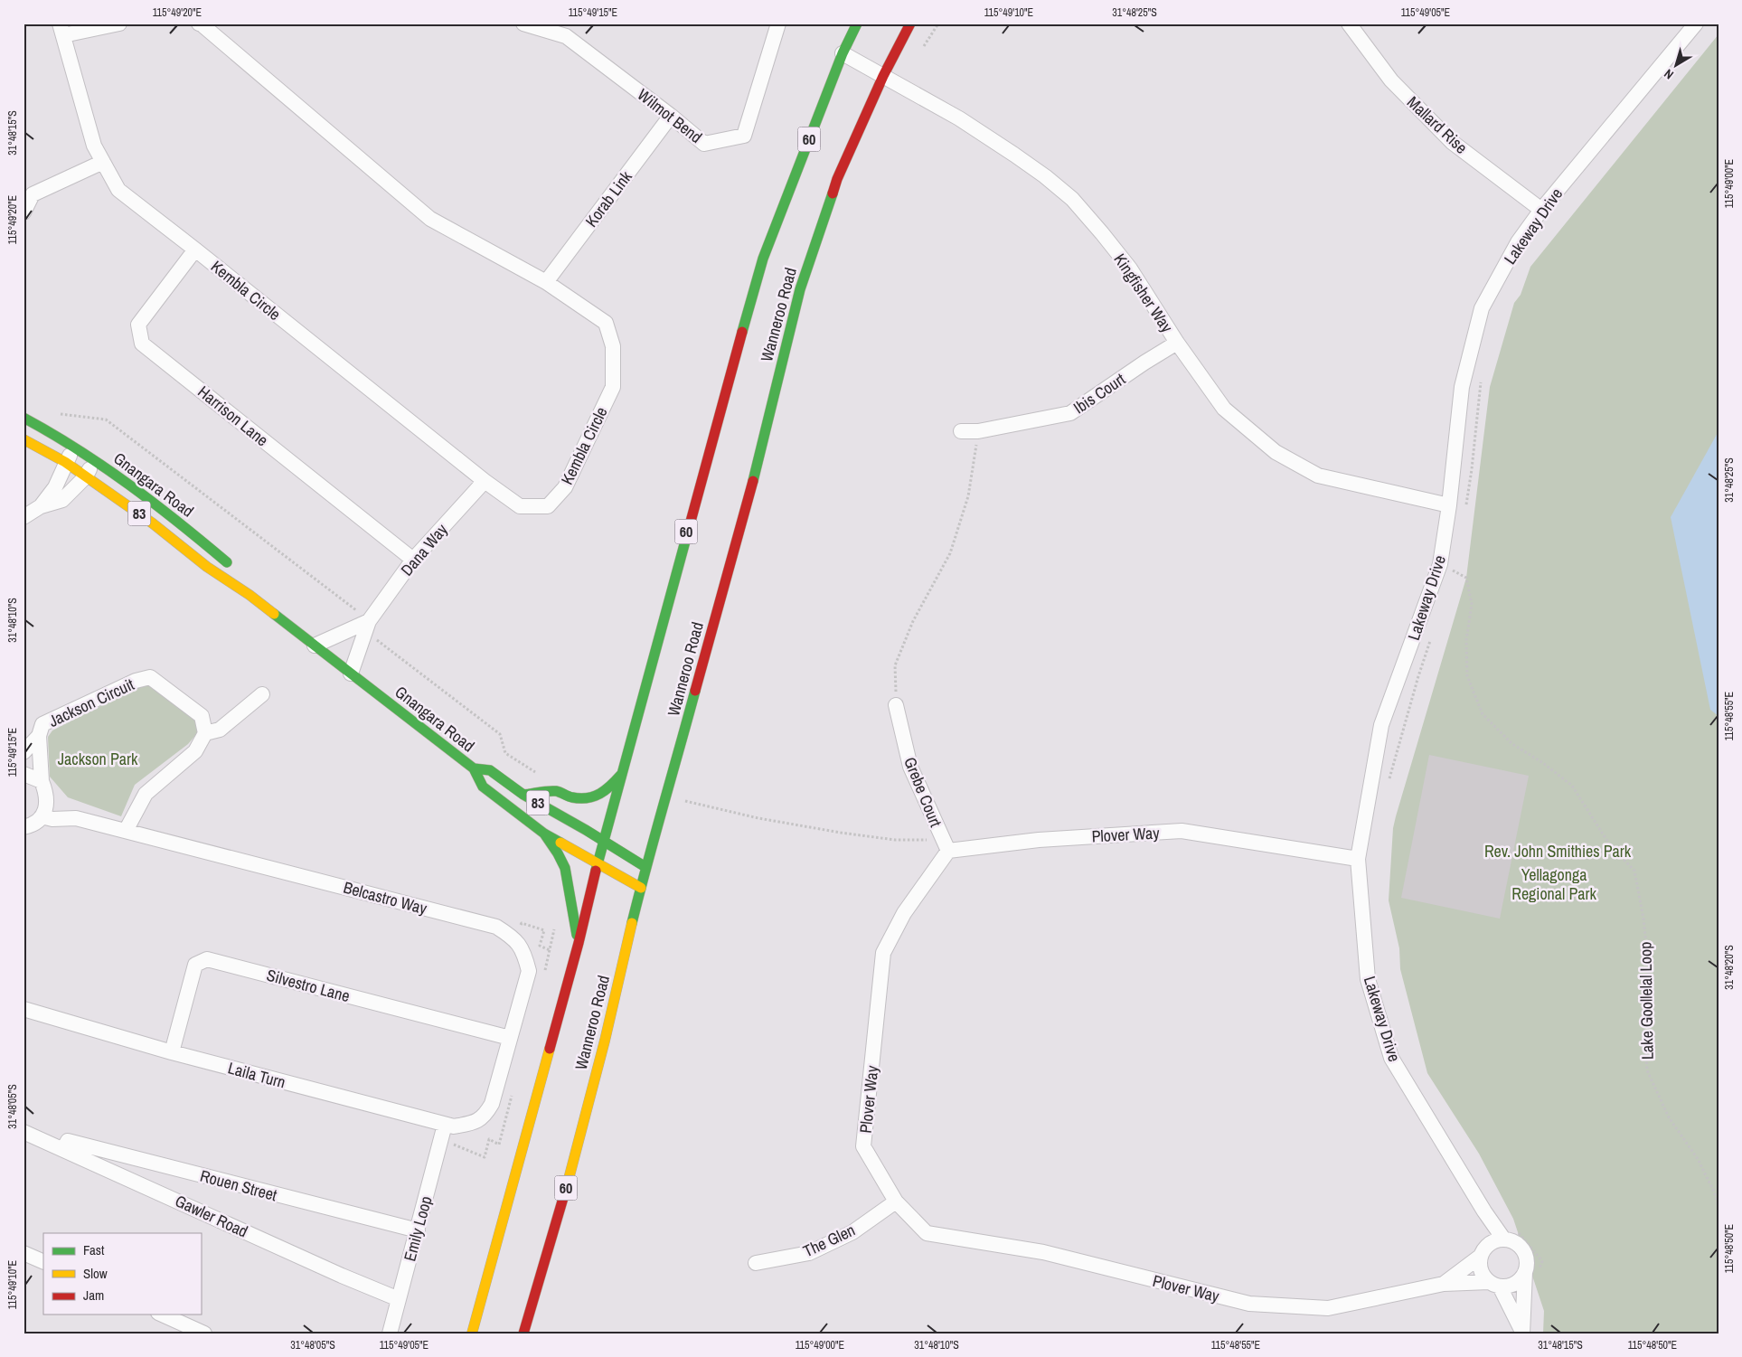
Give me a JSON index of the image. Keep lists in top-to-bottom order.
{
  "streets": {
    "main road": [
      "60",
      "Wanneroo Road",
      "Gnangara Road",
      "83"
    ],
    "street": [
      "Wilmot Bend",
      "Mallard Rise",
      "Korab Link",
      "Lakeway Drive",
      "Kembla Circle",
      "Kingfisher Way",
      "Ibis Court",
      "Harrison Lane",
      "Dana Way",
      "Jackson Circuit",
      "Grebe Court",
      "Plover Way",
      "Belcastro Way",
      "Silvestro Lane",
      "Laila Turn",
      "Rouen Street",
      "Gawler Road",
      "Emily Loop",
      "The Glen"
    ],
    "path": ["Lake Goollelal Loop"]
  },
  "crossings": [
    ["Wilmot Bend", "Korab Link"],
    ["Mallard Rise", "Lakeway Drive"],
    ["Korab Link", "Kembla Circle"],
    ["Lakeway Drive", "Kingfisher Way"],
    ["Lakeway Drive", "Plover Way"],
    ["Lakeway Drive", "Lake Goollelal Loop"],
    ["Kembla Circle", "Harrison Lane"],
    ["Kembla Circle", "Dana Way"],
    ["Kingfisher Way", "Wanneroo Road"],
    ["Kingfisher Way", "Ibis Court"],
    ["Wanneroo Road", "Gnangara Road"],
    ["Wanneroo Road", "83"],
    ["Harrison Lane", "Dana Way"],
    ["Gnangara Road", "83"],
    ["Gnangara Road", "Dana Way"],
    ["Jackson Circuit", "Belcastro Way"],
    ["Grebe Court", "Plover Way"],
    ["Plover Way", "The Glen"],
    ["Belcastro Way", "Silvestro Lane"],
    ["Belcastro Way", "Laila Turn"],
    ["Silvestro Lane", "Laila Turn"],
    ["Laila Turn", "Emily Loop"],
    ["Rouen Street", "Gawler Road"],
    ["Rouen Street", "Emily Loop"],
    ["Gawler Road", "Emily Loop"]
  ],
  "parks": ["Jackson Park", "Rev. John Smithies Park", "Yellagonga Regional Park"],
  "legend": ["Fast", "Slow", "Jam"],
  "north": "bottom left",
  "coordinates": [
    "115°49'20\"E",
    "115°49'15\"E",
    "115°49'10\"E",
    "31°48'25\"S",
    "115°49'05\"E",
    "31°48'15\"S",
    "115°49'00\"E",
    "31°48'10\"S",
    "115°48'55\"E",
    "31°48'20\"S",
    "31°48'05\"S",
    "115°48'50\"E"
  ]
}
